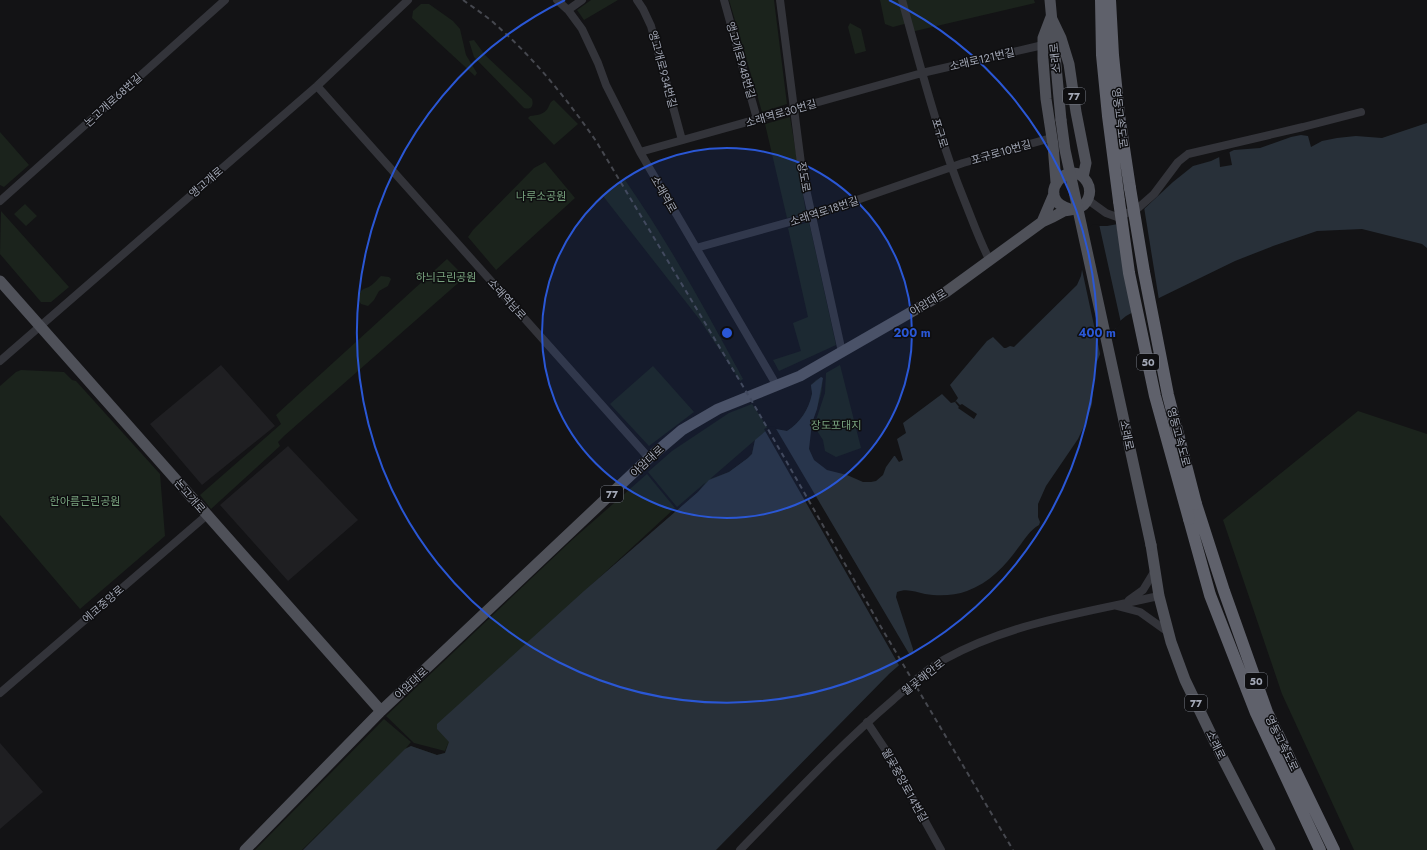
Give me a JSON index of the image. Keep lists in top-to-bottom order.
{
  "streets": {
    "highway": ["영동고속도로", "50"],
    "main road": [
      "소래로",
      "77",
      "아암대로",
      "논고개로"
    ],
    "street": [
      "소래로121번길",
      "앵고개로948번길",
      "앵고개로934번길",
      "논고개로68번길",
      "소래역로30번길",
      "포구로",
      "포구로10번길",
      "장도로",
      "앵고개로",
      "소래역로",
      "소래역로18번길",
      "소래역남로",
      "에코중앙로",
      "월곶해안로",
      "월곶중앙로14번길"
    ]
  },
  "crossings": [
    ["소래로", "77"],
    ["소래로", "월곶해안로"],
    ["소래로121번길", "소래역로30번길"],
    ["소래로121번길", "포구로"],
    ["앵고개로948번길", "소래역로30번길"],
    ["앵고개로934번길", "소래역로30번길"],
    ["77", "아암대로"],
    ["소래역로30번길", "포구로"],
    ["소래역로30번길", "장도로"],
    ["소래역로30번길", "소래역로"],
    ["포구로", "포구로10번길"],
    ["포구로", "소래역로18번길"],
    ["포구로", "아암대로"],
    ["포구로10번길", "소래역로18번길"],
    ["장도로", "소래역로18번길"],
    ["장도로", "아암대로"],
    ["앵고개로", "소래역남로"],
    ["앵고개로", "논고개로"],
    ["소래역로", "소래역로18번길"],
    ["소래역로", "아암대로"],
    ["소래역남로", "아암대로"],
    ["아암대로", "논고개로"],
    ["논고개로", "에코중앙로"],
    ["월곶해안로", "월곶중앙로14번길"]
  ],
  "parks": [
    "나루소공원",
    "하늬근린공원",
    "장도포대지",
    "한아름근린공원"
  ],
  "rings": ["200 m", "400 m"]
}
